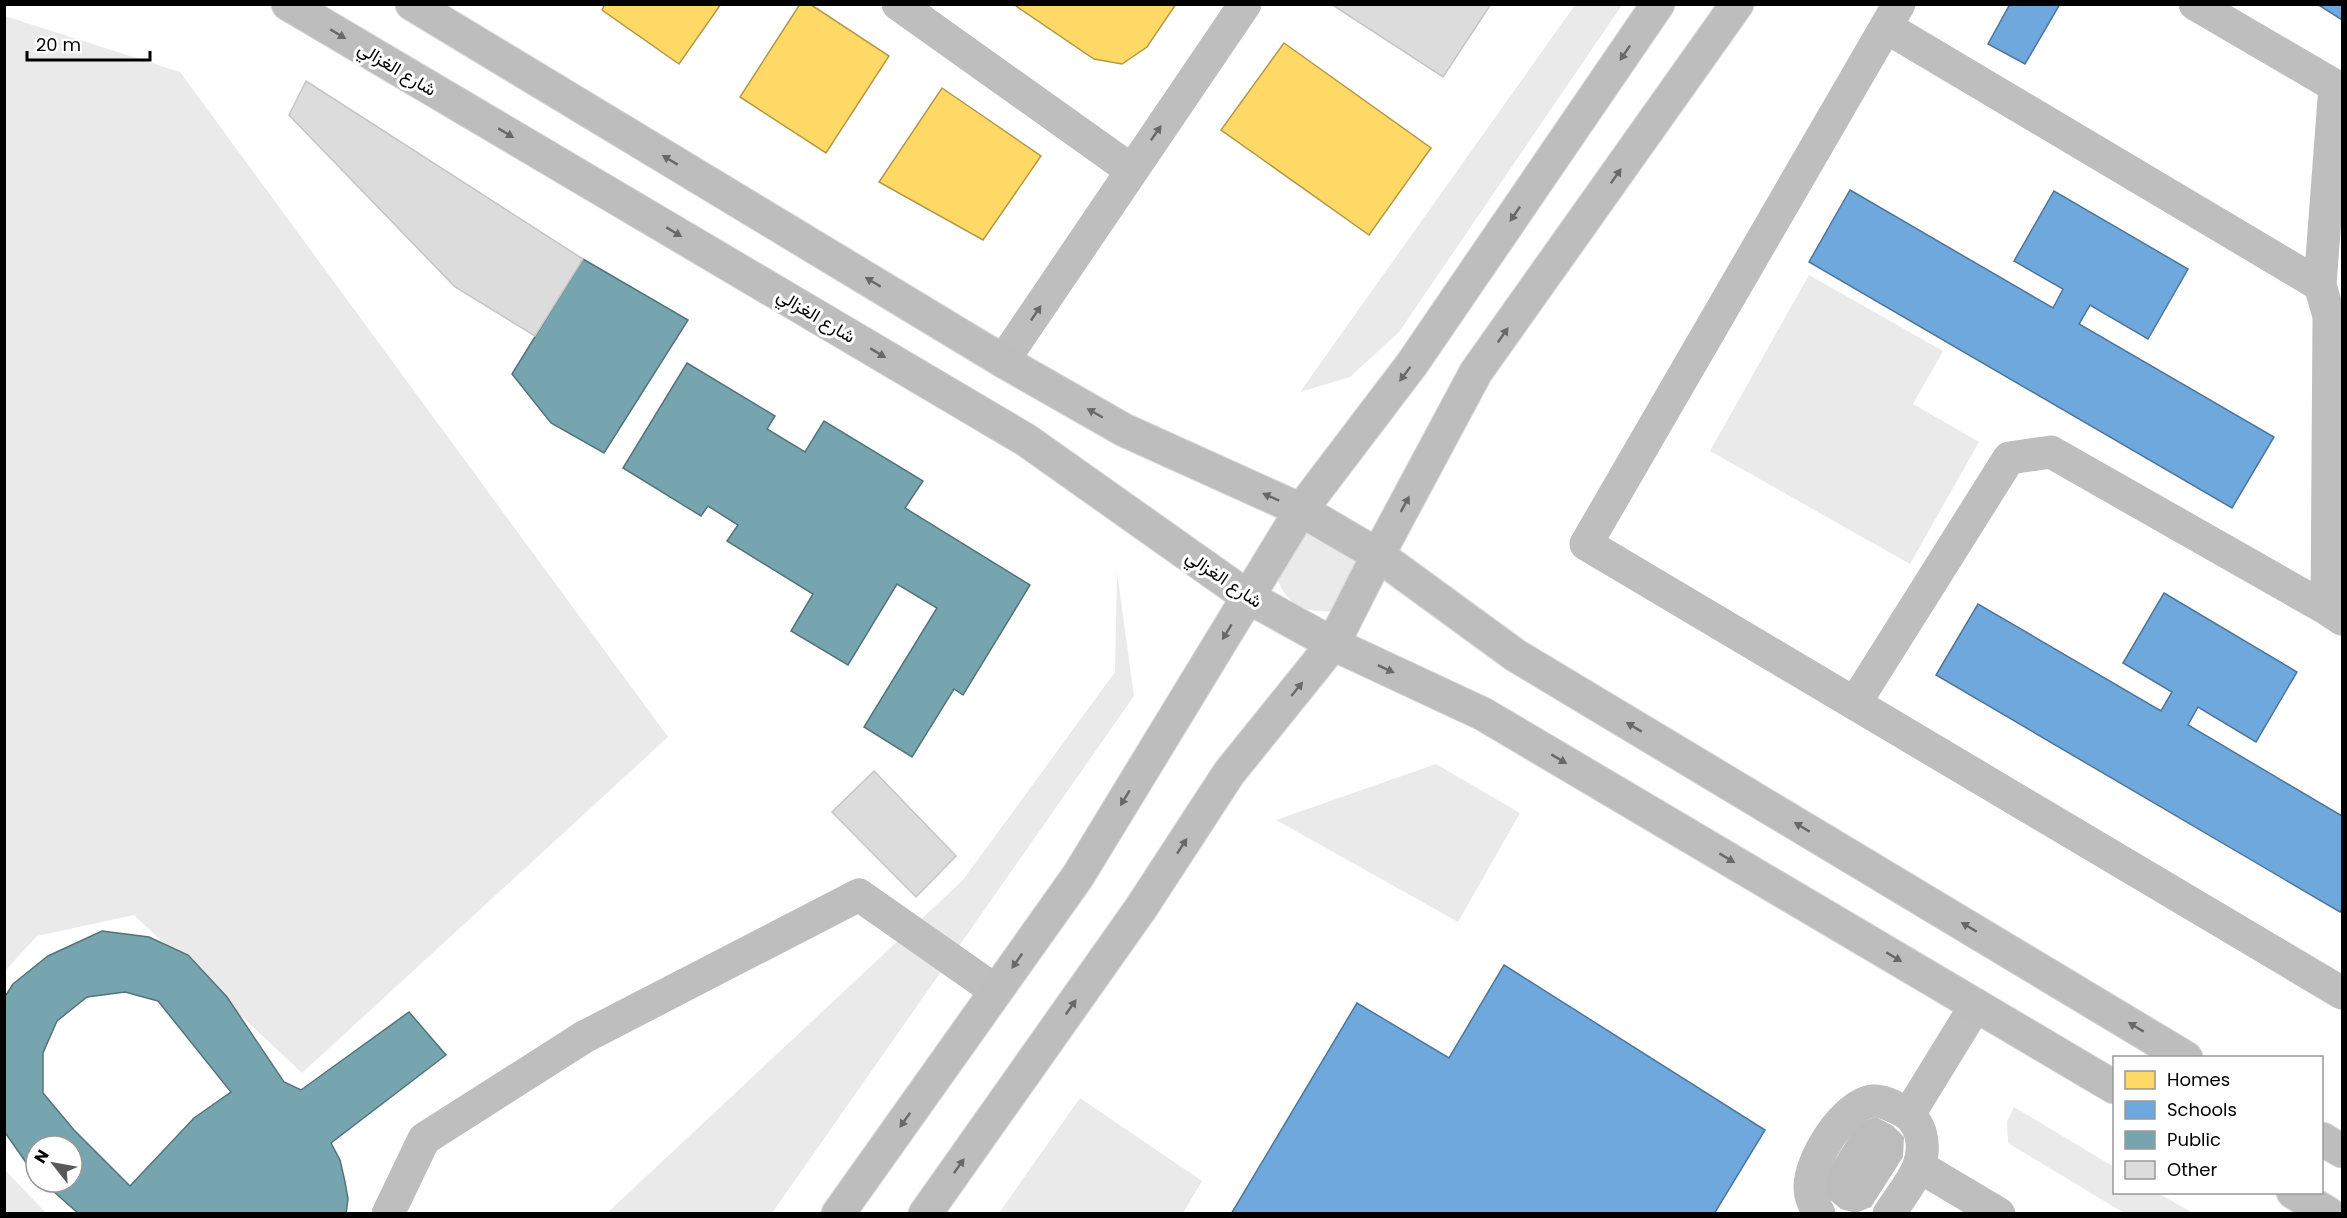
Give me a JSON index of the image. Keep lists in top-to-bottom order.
{
  "streets": {
    "main road": ["شارع الغزالي"]
  },
  "legend": [
    "Homes",
    "Schools",
    "Public",
    "Other"
  ],
  "scale_bar": "20 m",
  "north": "top left"
}
